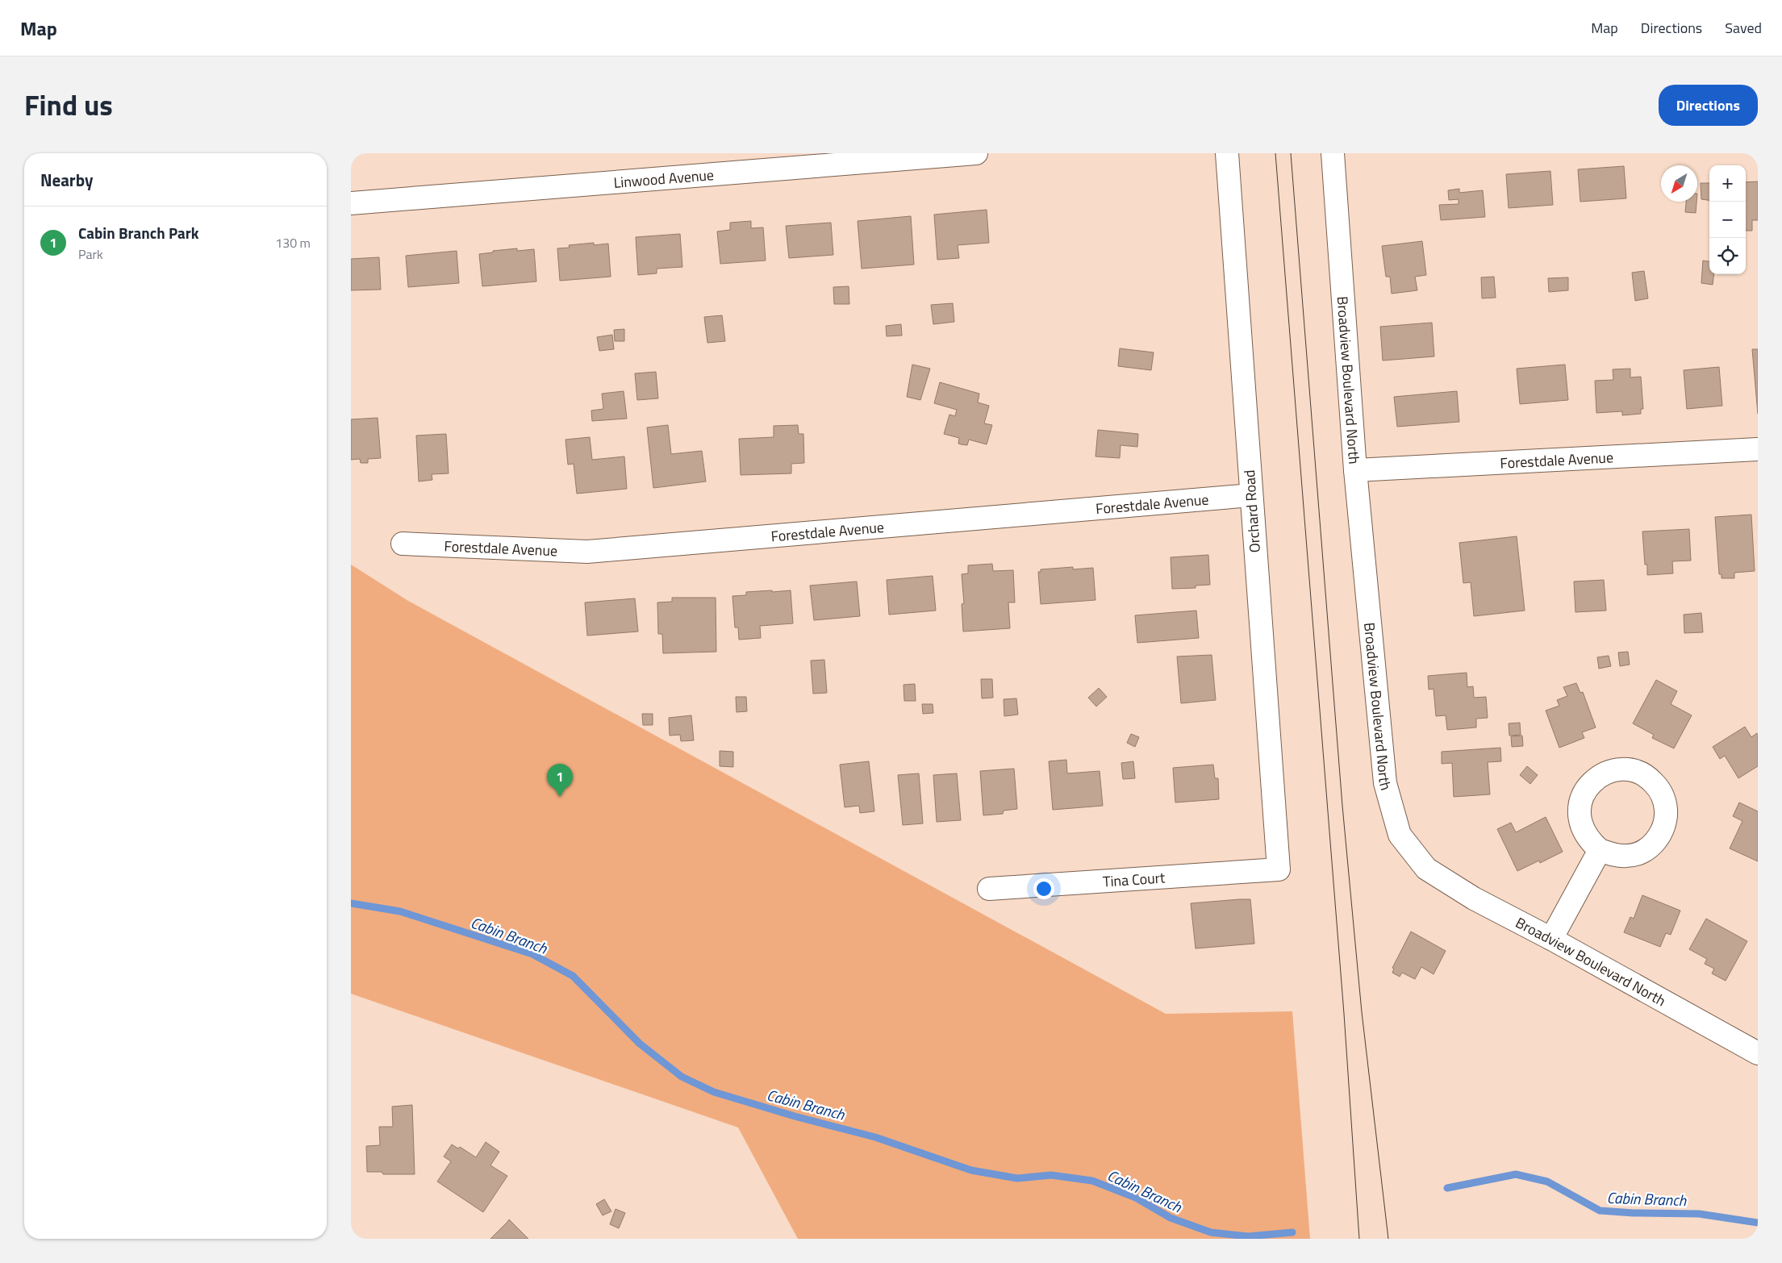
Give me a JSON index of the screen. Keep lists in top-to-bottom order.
{
  "streets": {
    "street": [
      "Linwood Avenue",
      "Broadview Boulevard North",
      "Forestdale Avenue",
      "Orchard Road",
      "Tina Court"
    ]
  },
  "crossings": [
    ["Broadview Boulevard North", "Forestdale Avenue"],
    ["Forestdale Avenue", "Orchard Road"],
    ["Orchard Road", "Tina Court"]
  ],
  "water": ["Cabin Branch"],
  "north": "bottom left",
  "page": {
    "header": "Map",
    "nav": ["Map", "Directions", "Saved"],
    "title": "Find us",
    "buttons": "Directions",
    "heading": "Nearby",
    "map_buttons": ["+", "−"],
    "list": [
      {
        "mark": "1",
        "name": "Cabin Branch Park",
        "note": "Park",
        "value": "130 m"
      }
    ],
    "pins": "1"
  }
}
